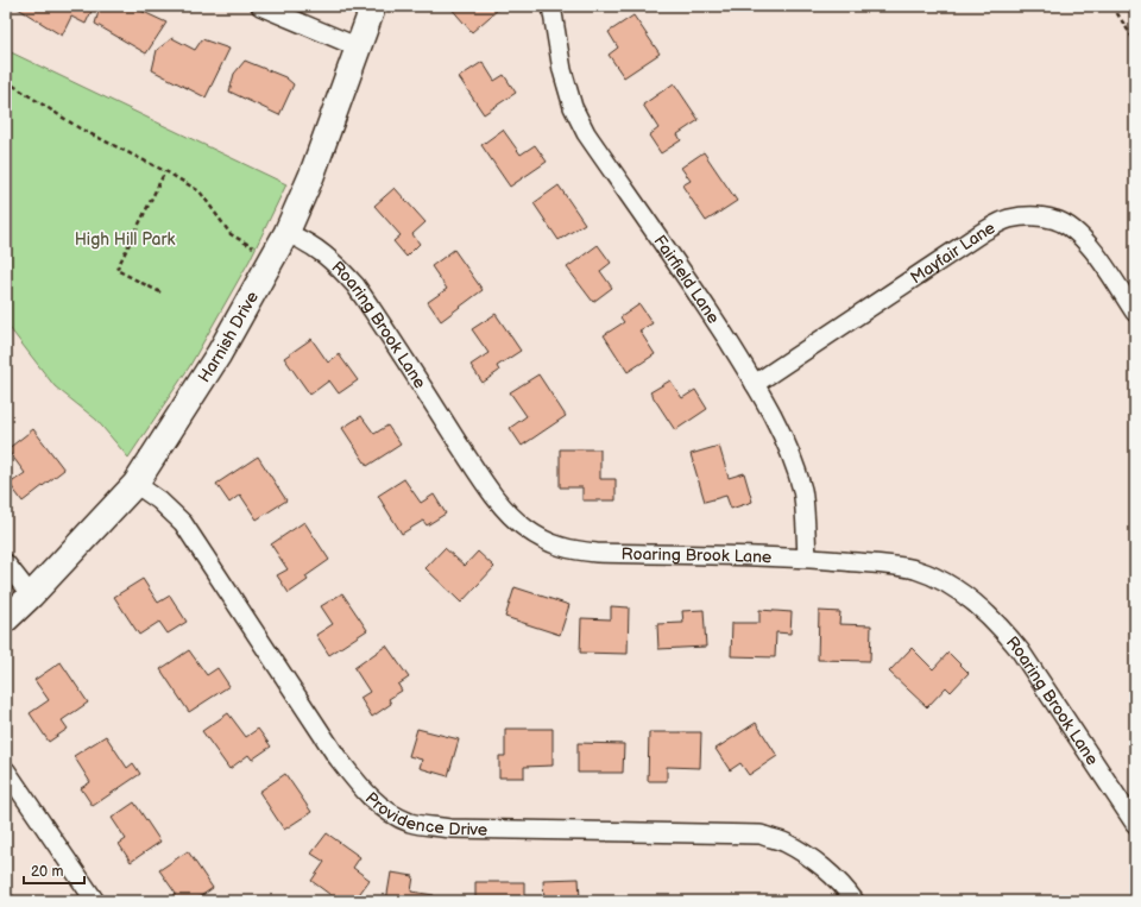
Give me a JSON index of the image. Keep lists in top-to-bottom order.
{
  "streets": {
    "street": [
      "Mayfair Lane",
      "Fairfield Lane",
      "Roaring Brook Lane",
      "Harnish Drive",
      "Providence Drive"
    ]
  },
  "crossings": [
    ["Mayfair Lane", "Fairfield Lane"],
    ["Fairfield Lane", "Roaring Brook Lane"],
    ["Roaring Brook Lane", "Harnish Drive"],
    ["Harnish Drive", "Providence Drive"]
  ],
  "parks": ["High Hill Park"],
  "scale_bar": "20 m"
}
